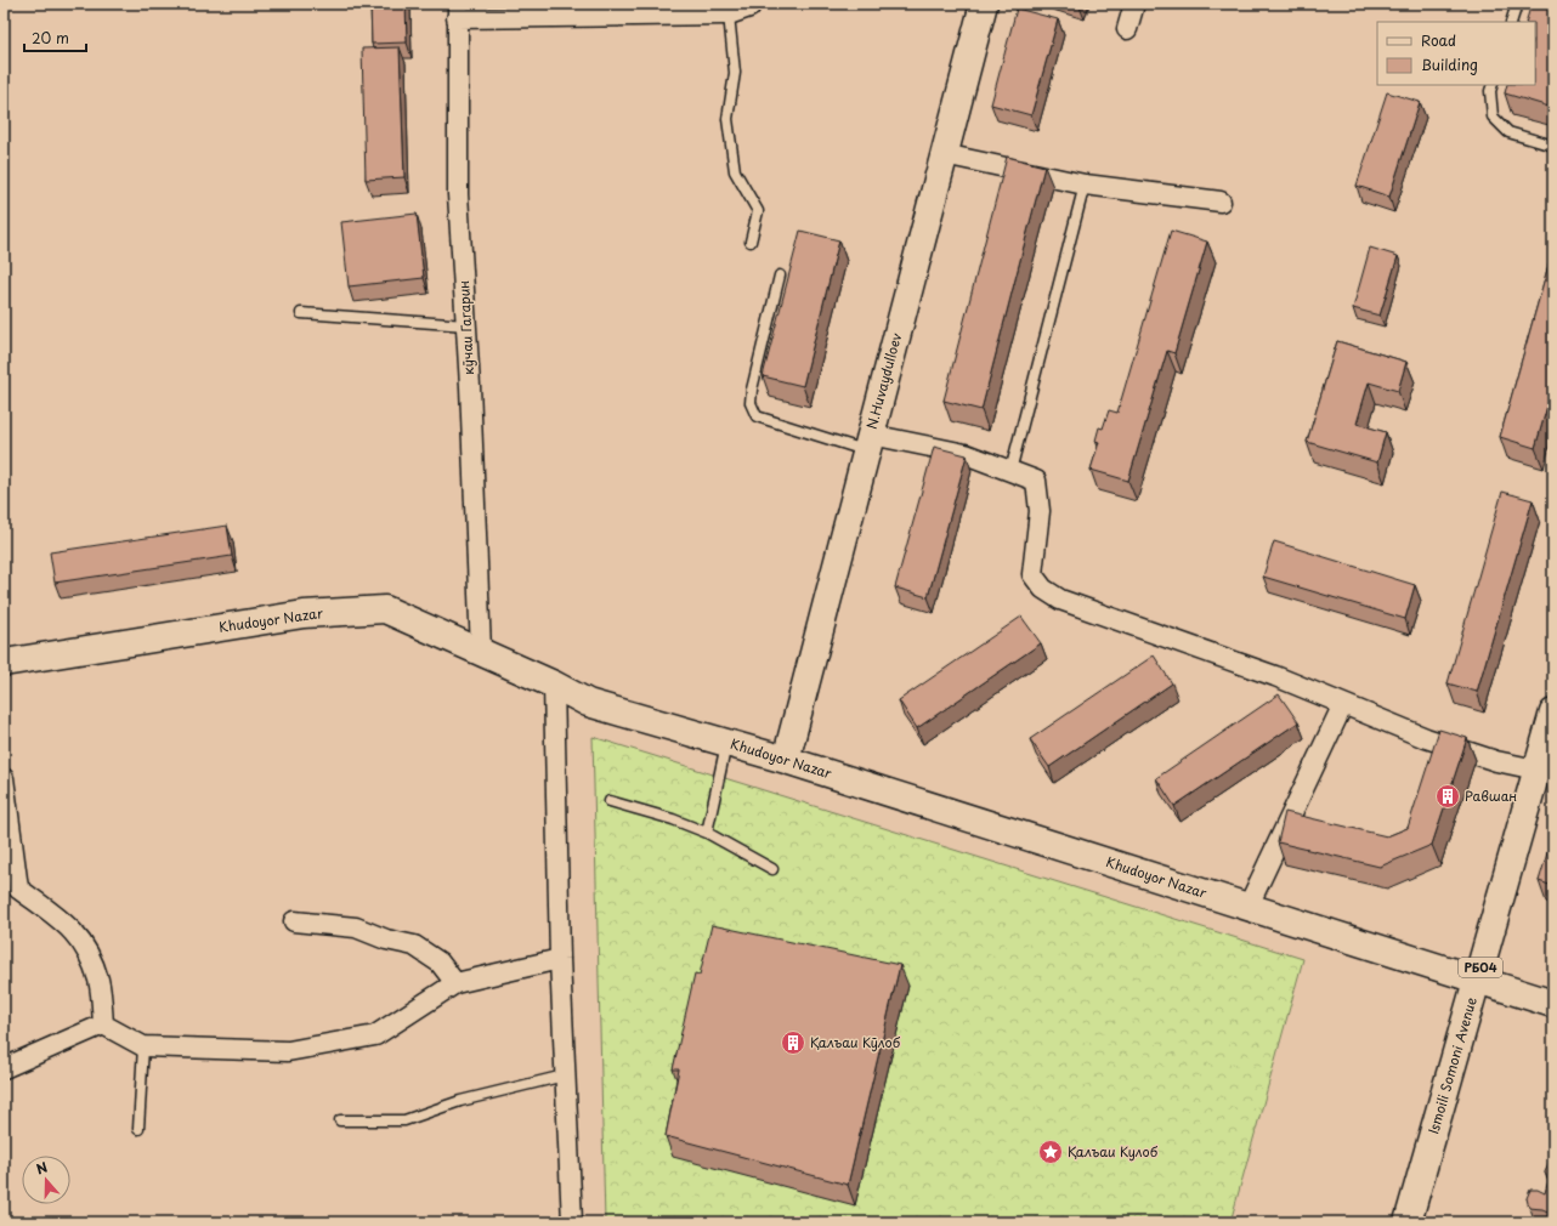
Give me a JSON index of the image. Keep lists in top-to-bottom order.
{
  "streets": {
    "street": [
      "кӯчаи Гагарин",
      "N.Huvaydulloev",
      "Khudoyor Nazar",
      "РБ04",
      "Ismoili Somoni Avenue"
    ]
  },
  "crossings": [
    ["кӯчаи Гагарин", "Khudoyor Nazar"],
    ["N.Huvaydulloev", "Khudoyor Nazar"],
    ["Khudoyor Nazar", "Ismoili Somoni Avenue"]
  ],
  "places": {
    "building": ["Равшан", "Қалъаи Кӯлоб"],
    "place": ["Қалъаи Кулоб"]
  },
  "legend": ["Road", "Building"],
  "scale_bar": "20 m",
  "north": "top"
}
